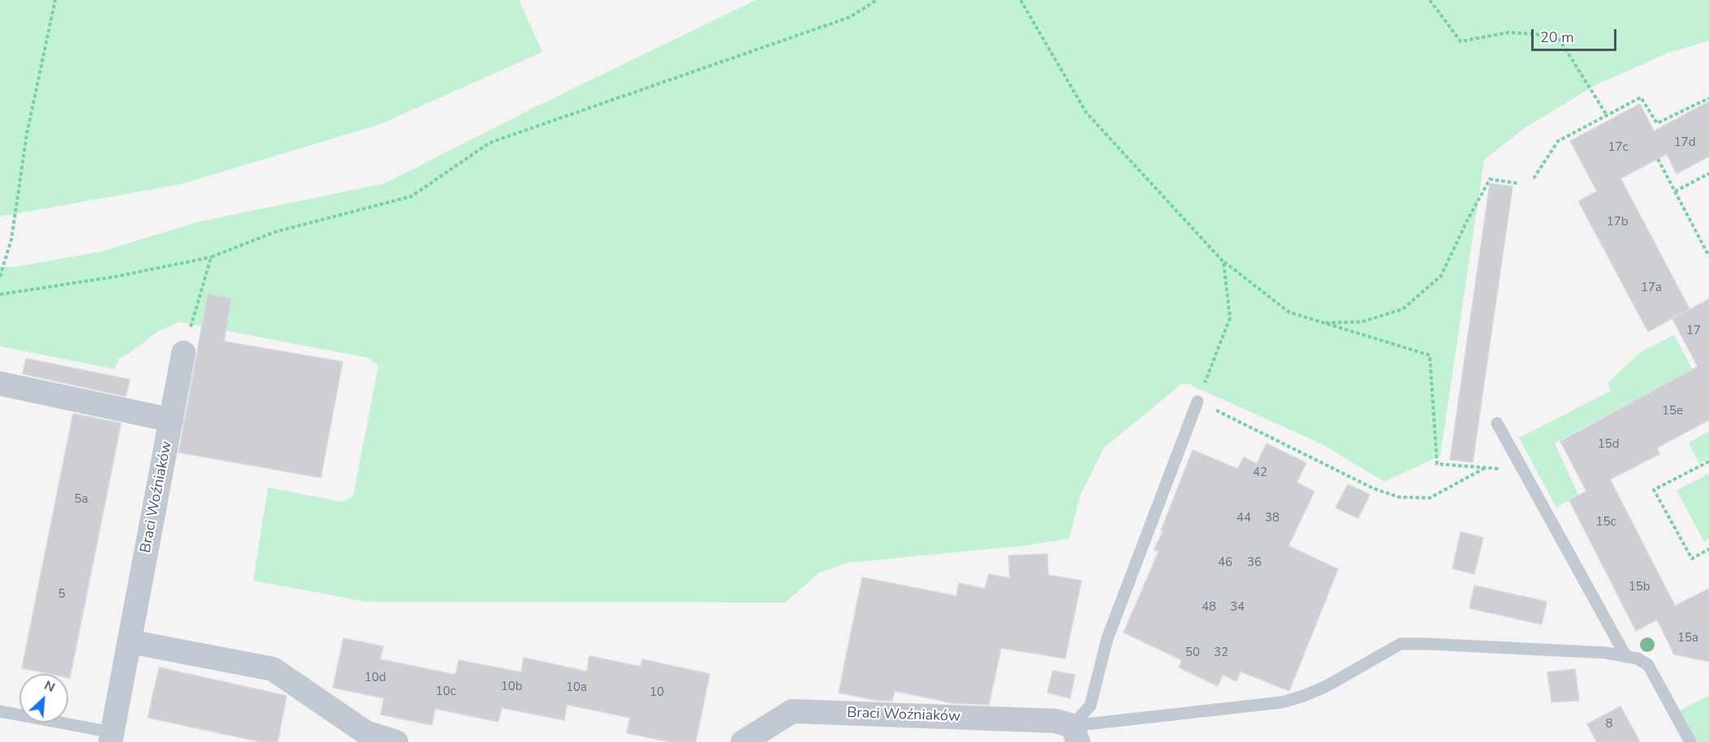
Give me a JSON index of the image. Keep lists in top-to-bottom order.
{
  "streets": {
    "street": ["Braci Woźniaków"]
  },
  "house_numbers": [
    "17d",
    "17c",
    "17b",
    "17a",
    "17",
    "15e",
    "15d",
    "42",
    "5a",
    "44",
    "38",
    "15c",
    "46",
    "36",
    "15b",
    "5",
    "48",
    "34",
    "15a",
    "50",
    "32",
    "10d",
    "10b",
    "10a",
    "10c",
    "10",
    "8"
  ],
  "scale_bar": "20 m",
  "north": "top right"
}
